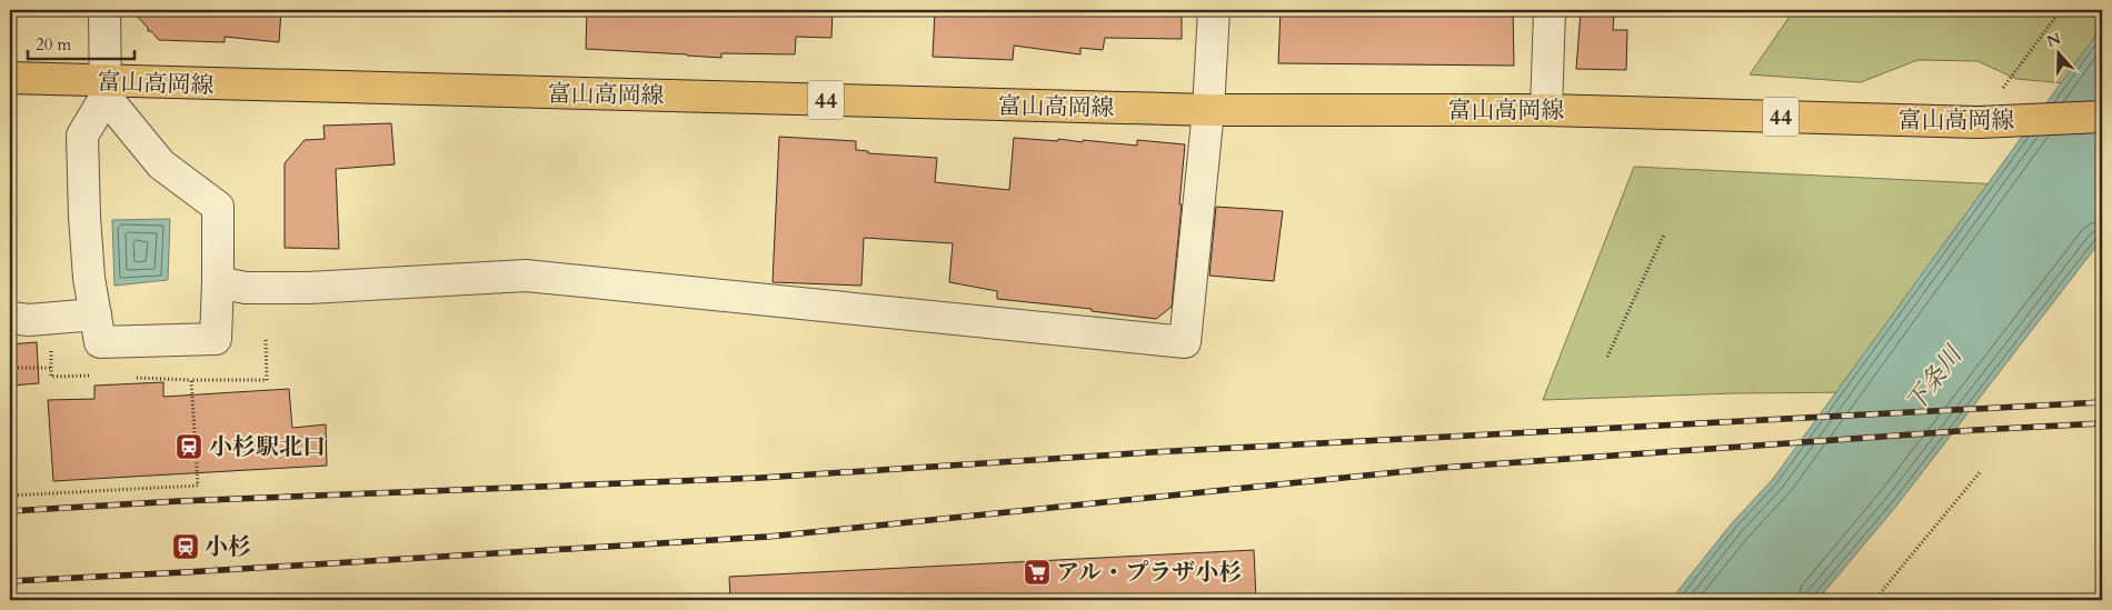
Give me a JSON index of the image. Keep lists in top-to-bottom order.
{
  "streets": {
    "main road": ["富山高岡線", "44"]
  },
  "water": ["下条川"],
  "places": {
    "station": ["小杉駅北口", "小杉"],
    "supermarket": ["アル・プラザ小杉"]
  },
  "scale_bar": "20 m",
  "north": "top"
}
